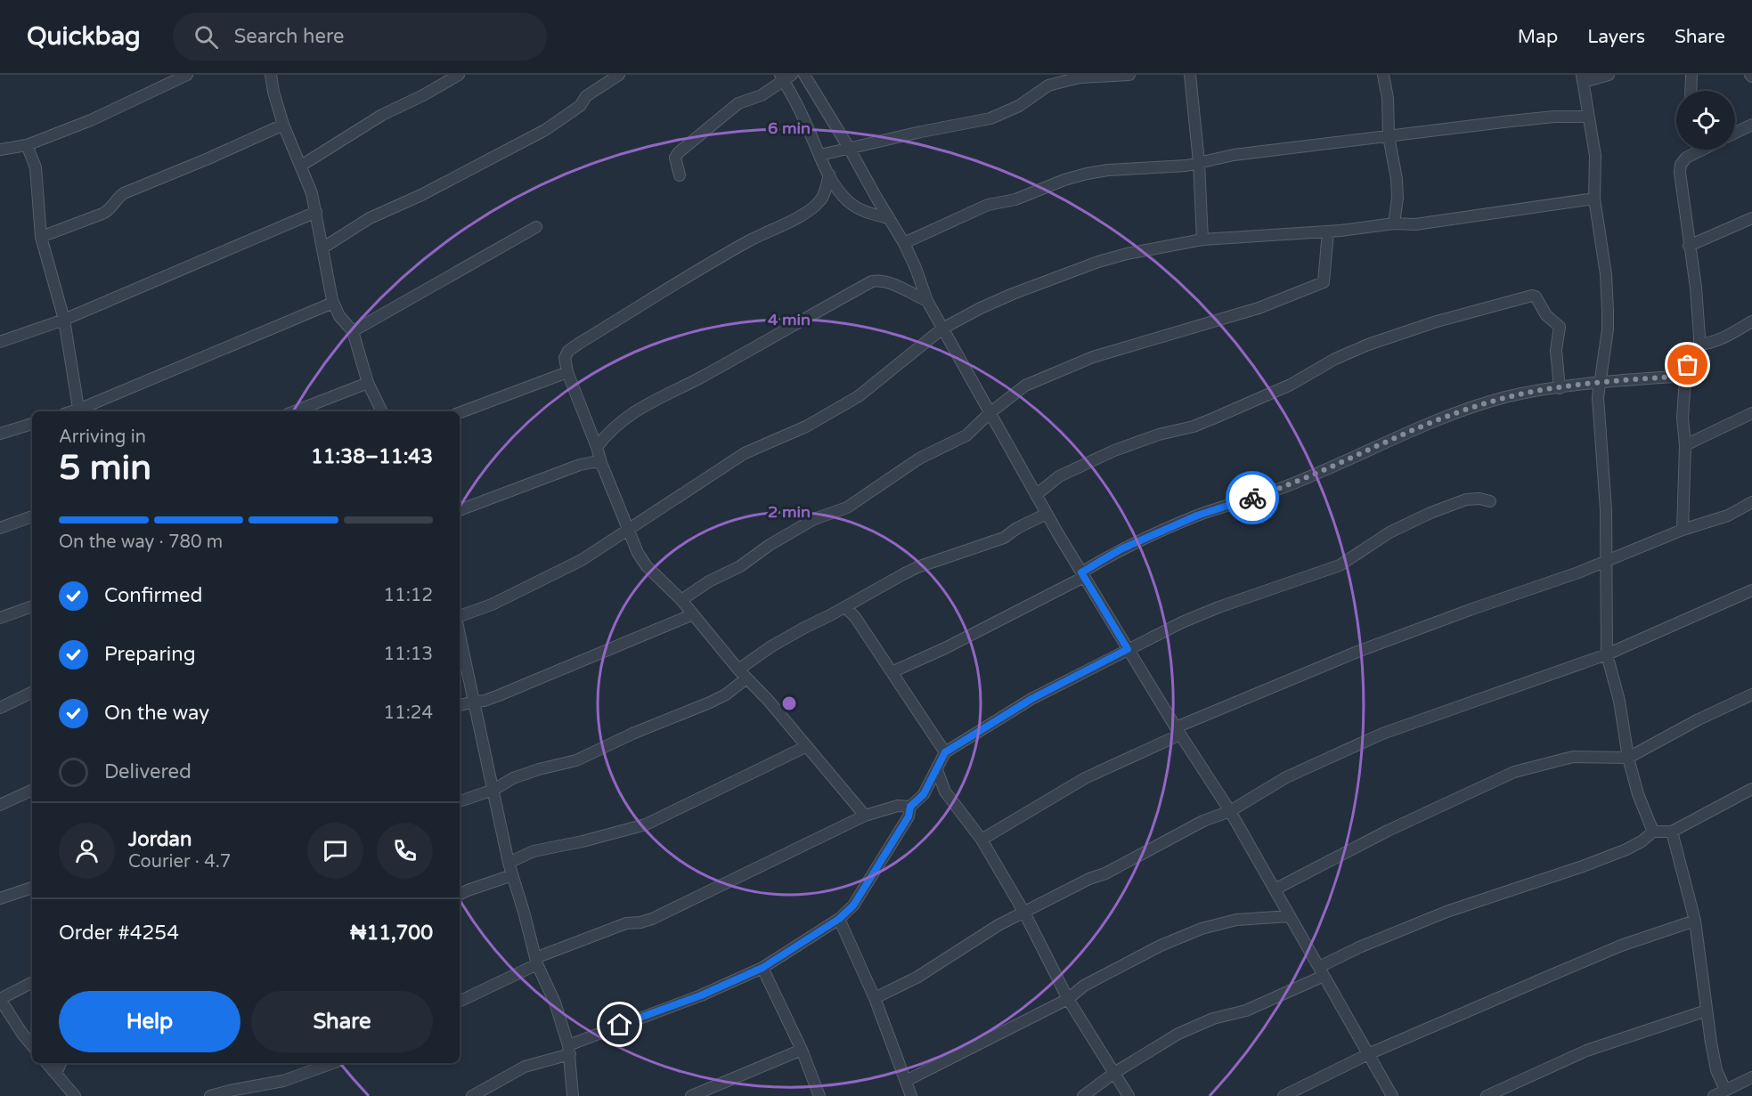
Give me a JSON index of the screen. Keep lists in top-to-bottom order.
{
  "page": {
    "header": "Quickbag",
    "search": "Search here",
    "nav": ["Map", "Layers", "Share"],
    "heading": ["5 min", "Arriving in", "11:38–11:43"],
    "panel": [
      "Jordan",
      "Courier · 4.7",
      "Order #4254",
      "₦11,700"
    ],
    "bar": "On the way · 780 m",
    "list": [
      ["Confirmed", "11:12"],
      ["Preparing", "11:13"],
      ["On the way", "11:24"],
      "Delivered"
    ],
    "buttons": ["Help", "Share"]
  },
  "rings": ["6 min", "4 min", "2 min"]
}
